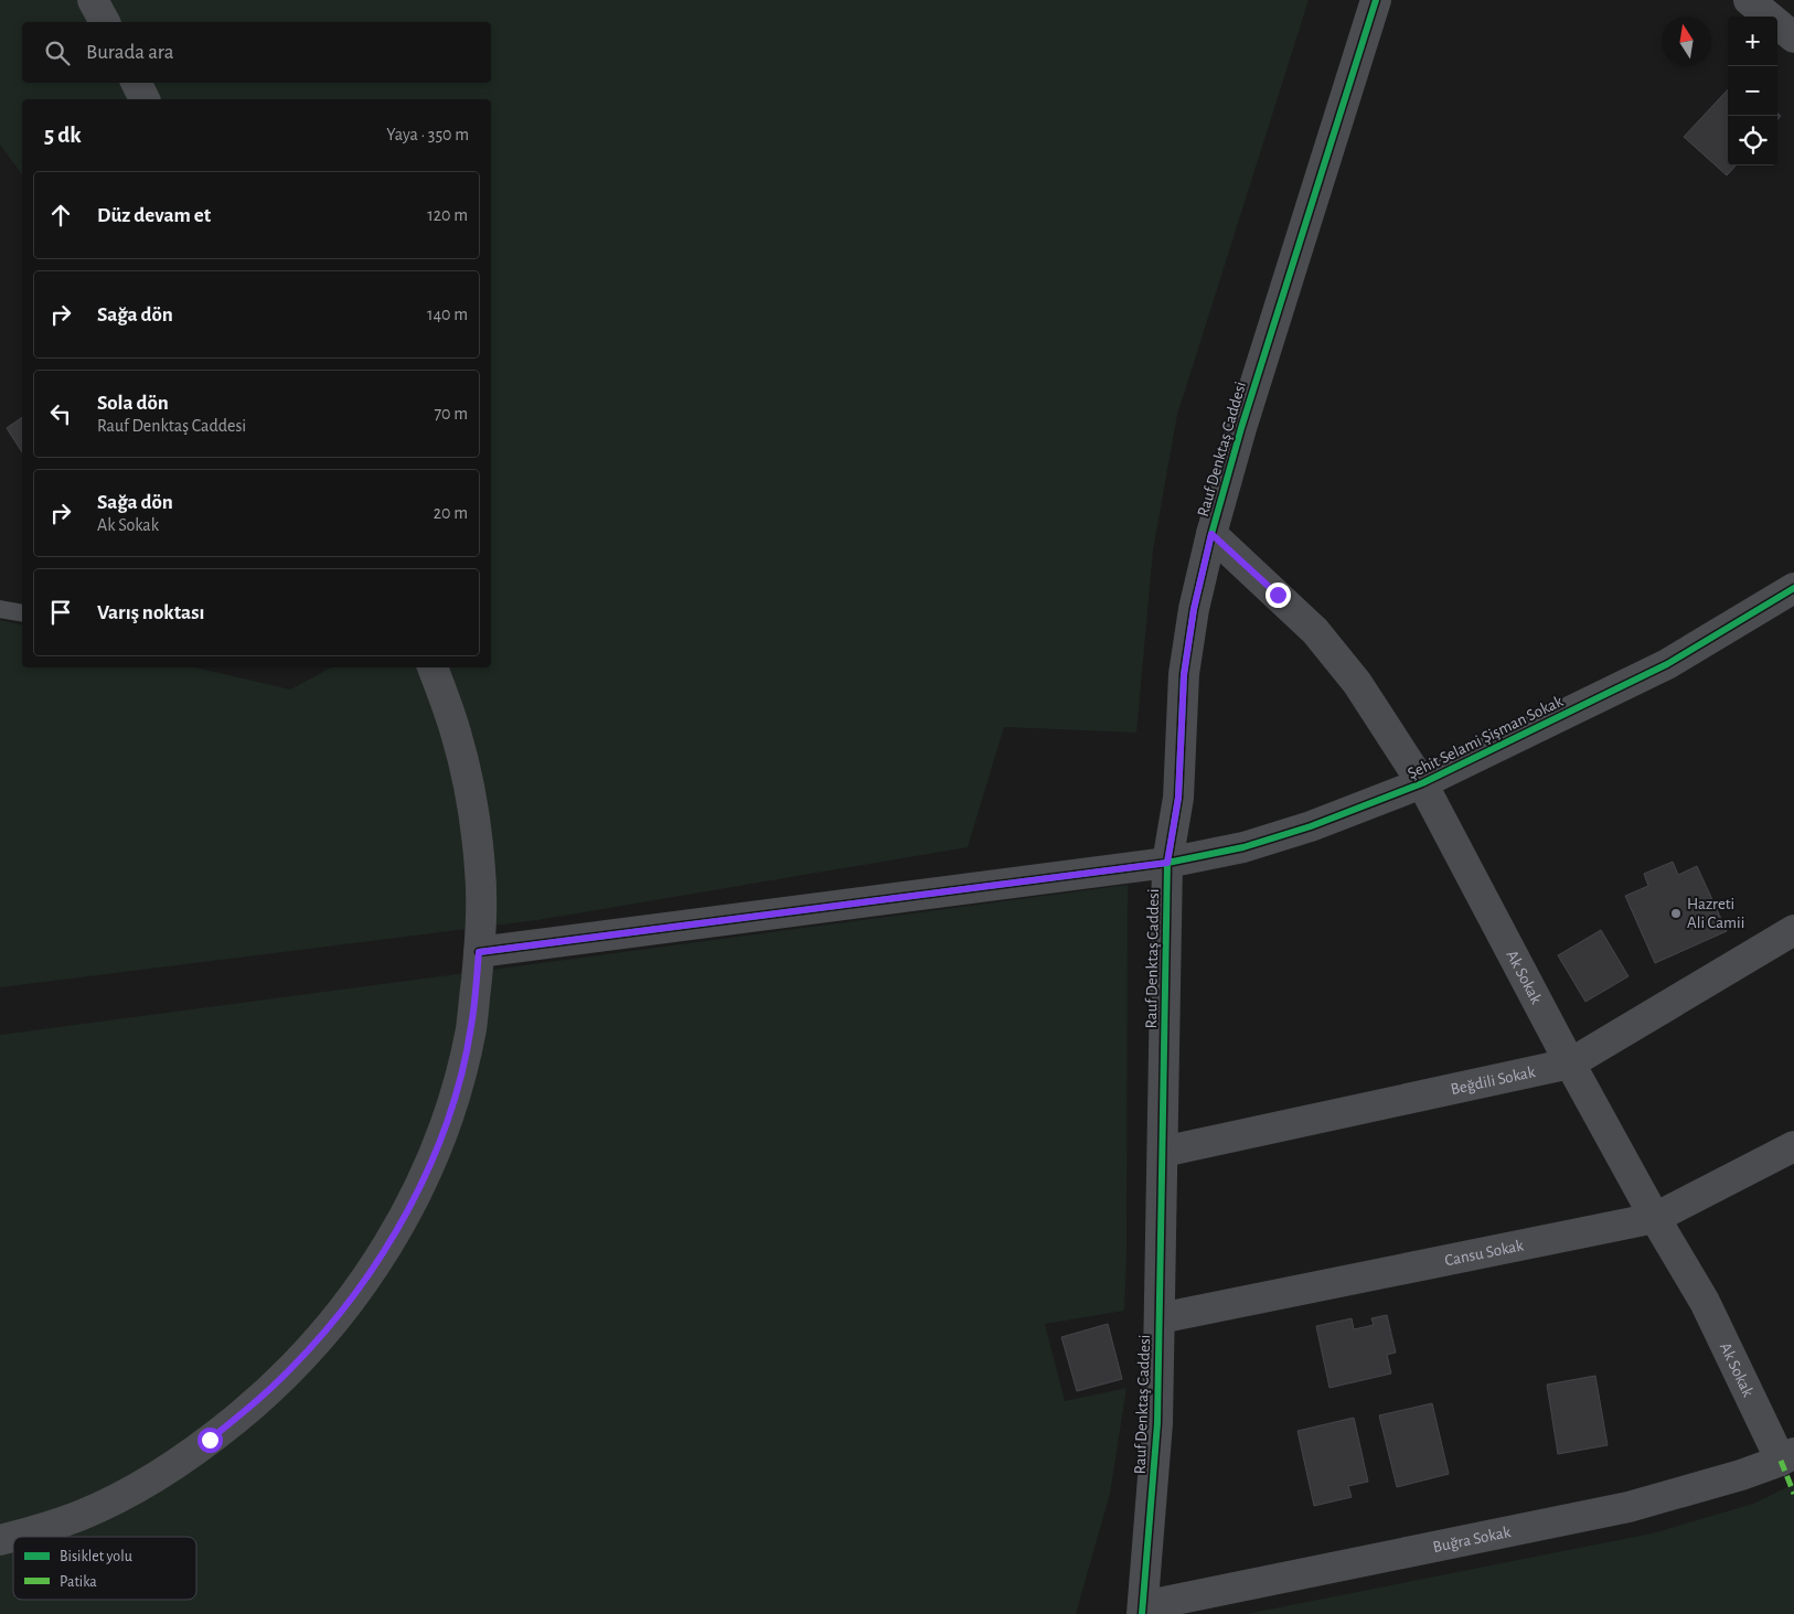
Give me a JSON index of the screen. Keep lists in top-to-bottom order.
{
  "streets": {
    "street": [
      "Rauf Denktaş Caddesi",
      "Şehit Selami Şişman Sokak",
      "Ak Sokak",
      "Beğdili Sokak",
      "Cansu Sokak",
      "Buğra Sokak"
    ]
  },
  "crossings": [
    ["Rauf Denktaş Caddesi", "Şehit Selami Şişman Sokak"],
    ["Rauf Denktaş Caddesi", "Ak Sokak"],
    ["Rauf Denktaş Caddesi", "Beğdili Sokak"],
    ["Rauf Denktaş Caddesi", "Cansu Sokak"],
    ["Rauf Denktaş Caddesi", "Buğra Sokak"],
    ["Şehit Selami Şişman Sokak", "Ak Sokak"],
    ["Ak Sokak", "Beğdili Sokak"],
    ["Ak Sokak", "Cansu Sokak"],
    ["Ak Sokak", "Buğra Sokak"]
  ],
  "places": ["Hazreti Ali Camii"],
  "legend": ["Bisiklet yolu", "Patika"],
  "north": "top",
  "page": {
    "map_buttons": ["+", "−"],
    "search": "Burada ara",
    "heading": ["5 dk", "Yaya · 350 m"],
    "list": [
      ["Düz devam et", "120 m"],
      ["Sağa dön", "140 m"],
      ["Sola dön", "Rauf Denktaş Caddesi", "70 m"],
      ["Sağa dön", "Ak Sokak", "20 m"],
      "Varış noktası"
    ]
  }
}
